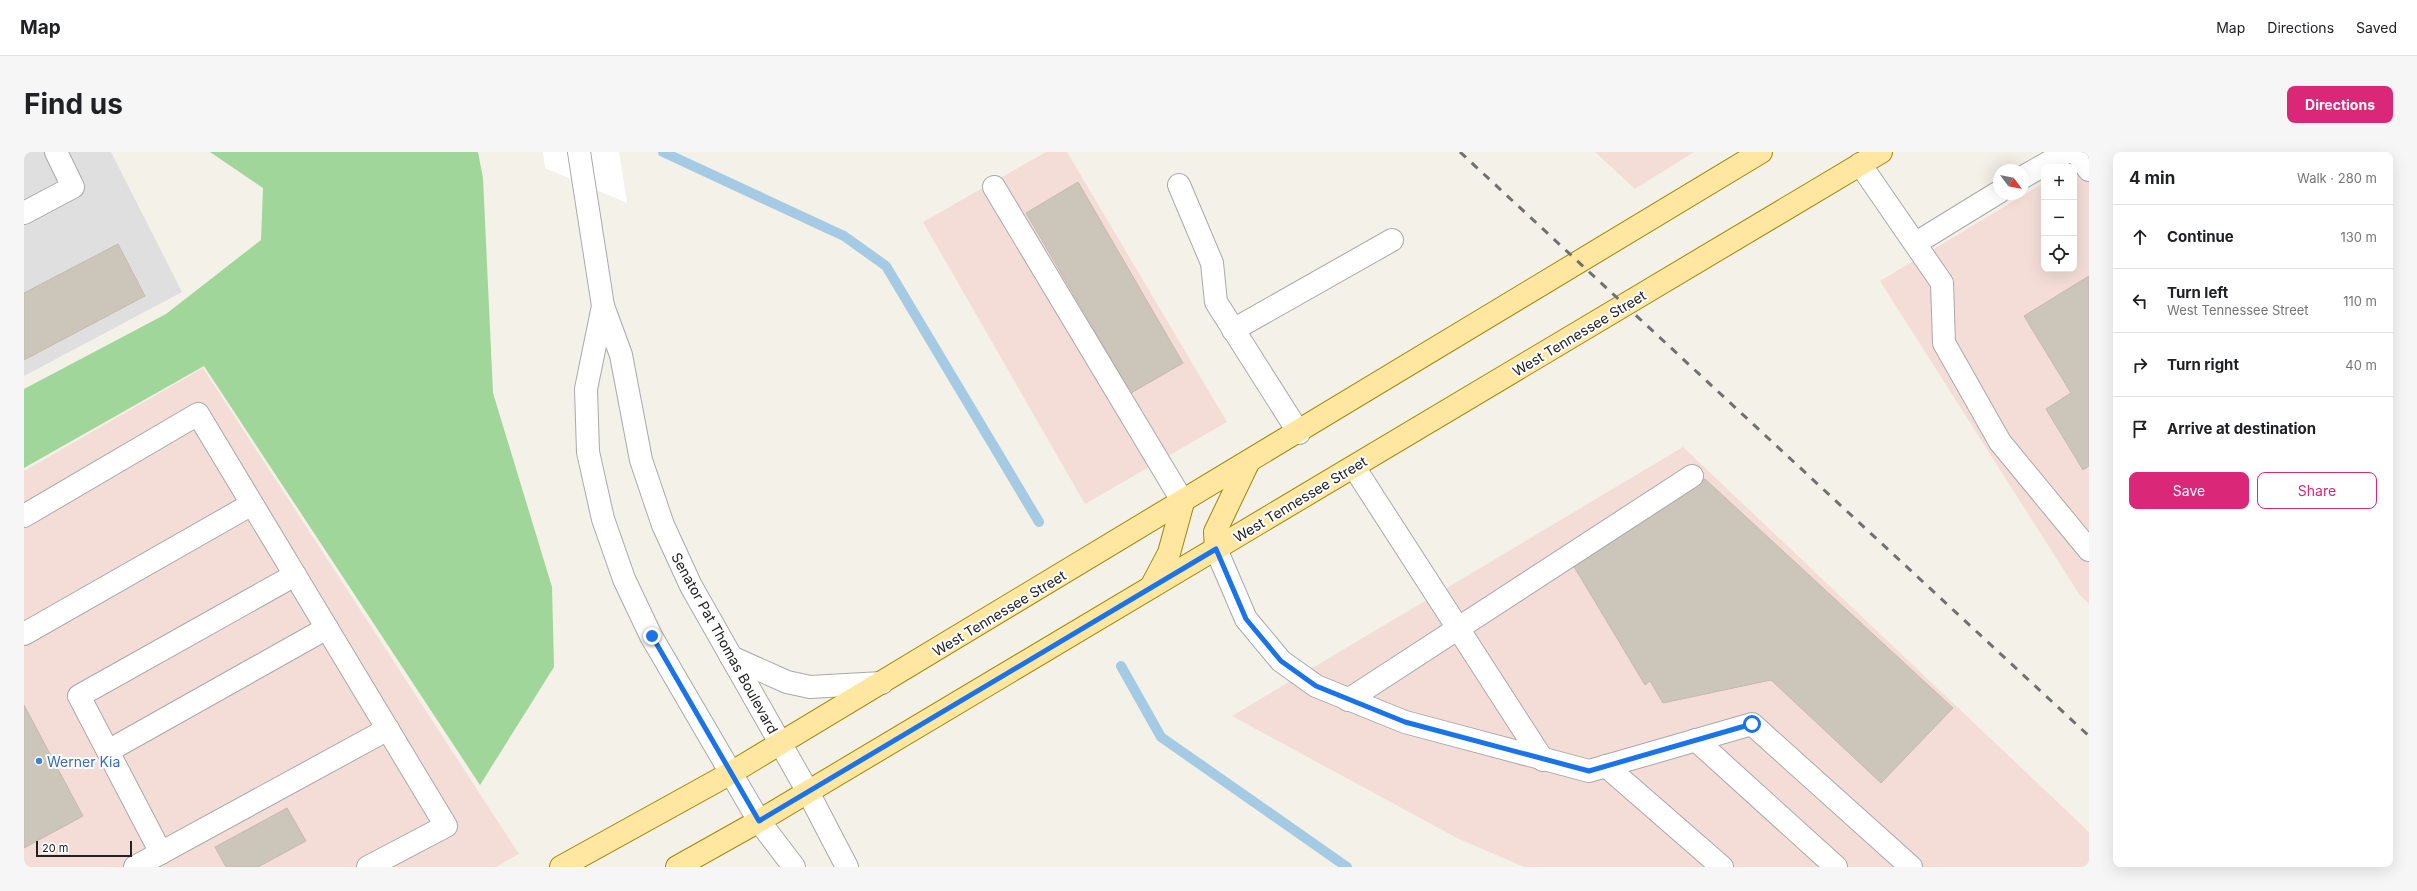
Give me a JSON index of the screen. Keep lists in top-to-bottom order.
{
  "streets": {
    "main road": ["West Tennessee Street"],
    "street": ["Senator Pat Thomas Boulevard"]
  },
  "crossings": [
    ["West Tennessee Street", "Senator Pat Thomas Boulevard"]
  ],
  "places": ["Werner Kia"],
  "scale_bar": "20 m",
  "north": "bottom right",
  "page": {
    "header": "Map",
    "nav": ["Map", "Directions", "Saved"],
    "buttons": [
      "Directions",
      ["Save", "Share"]
    ],
    "title": "Find us",
    "heading": ["4 min", "Walk · 280 m"],
    "map_buttons": ["+", "−"],
    "list": [
      ["Continue", "130 m"],
      ["Turn left", "West Tennessee Street", "110 m"],
      ["Turn right", "40 m"],
      "Arrive at destination"
    ],
    "scale": "20 m"
  }
}
